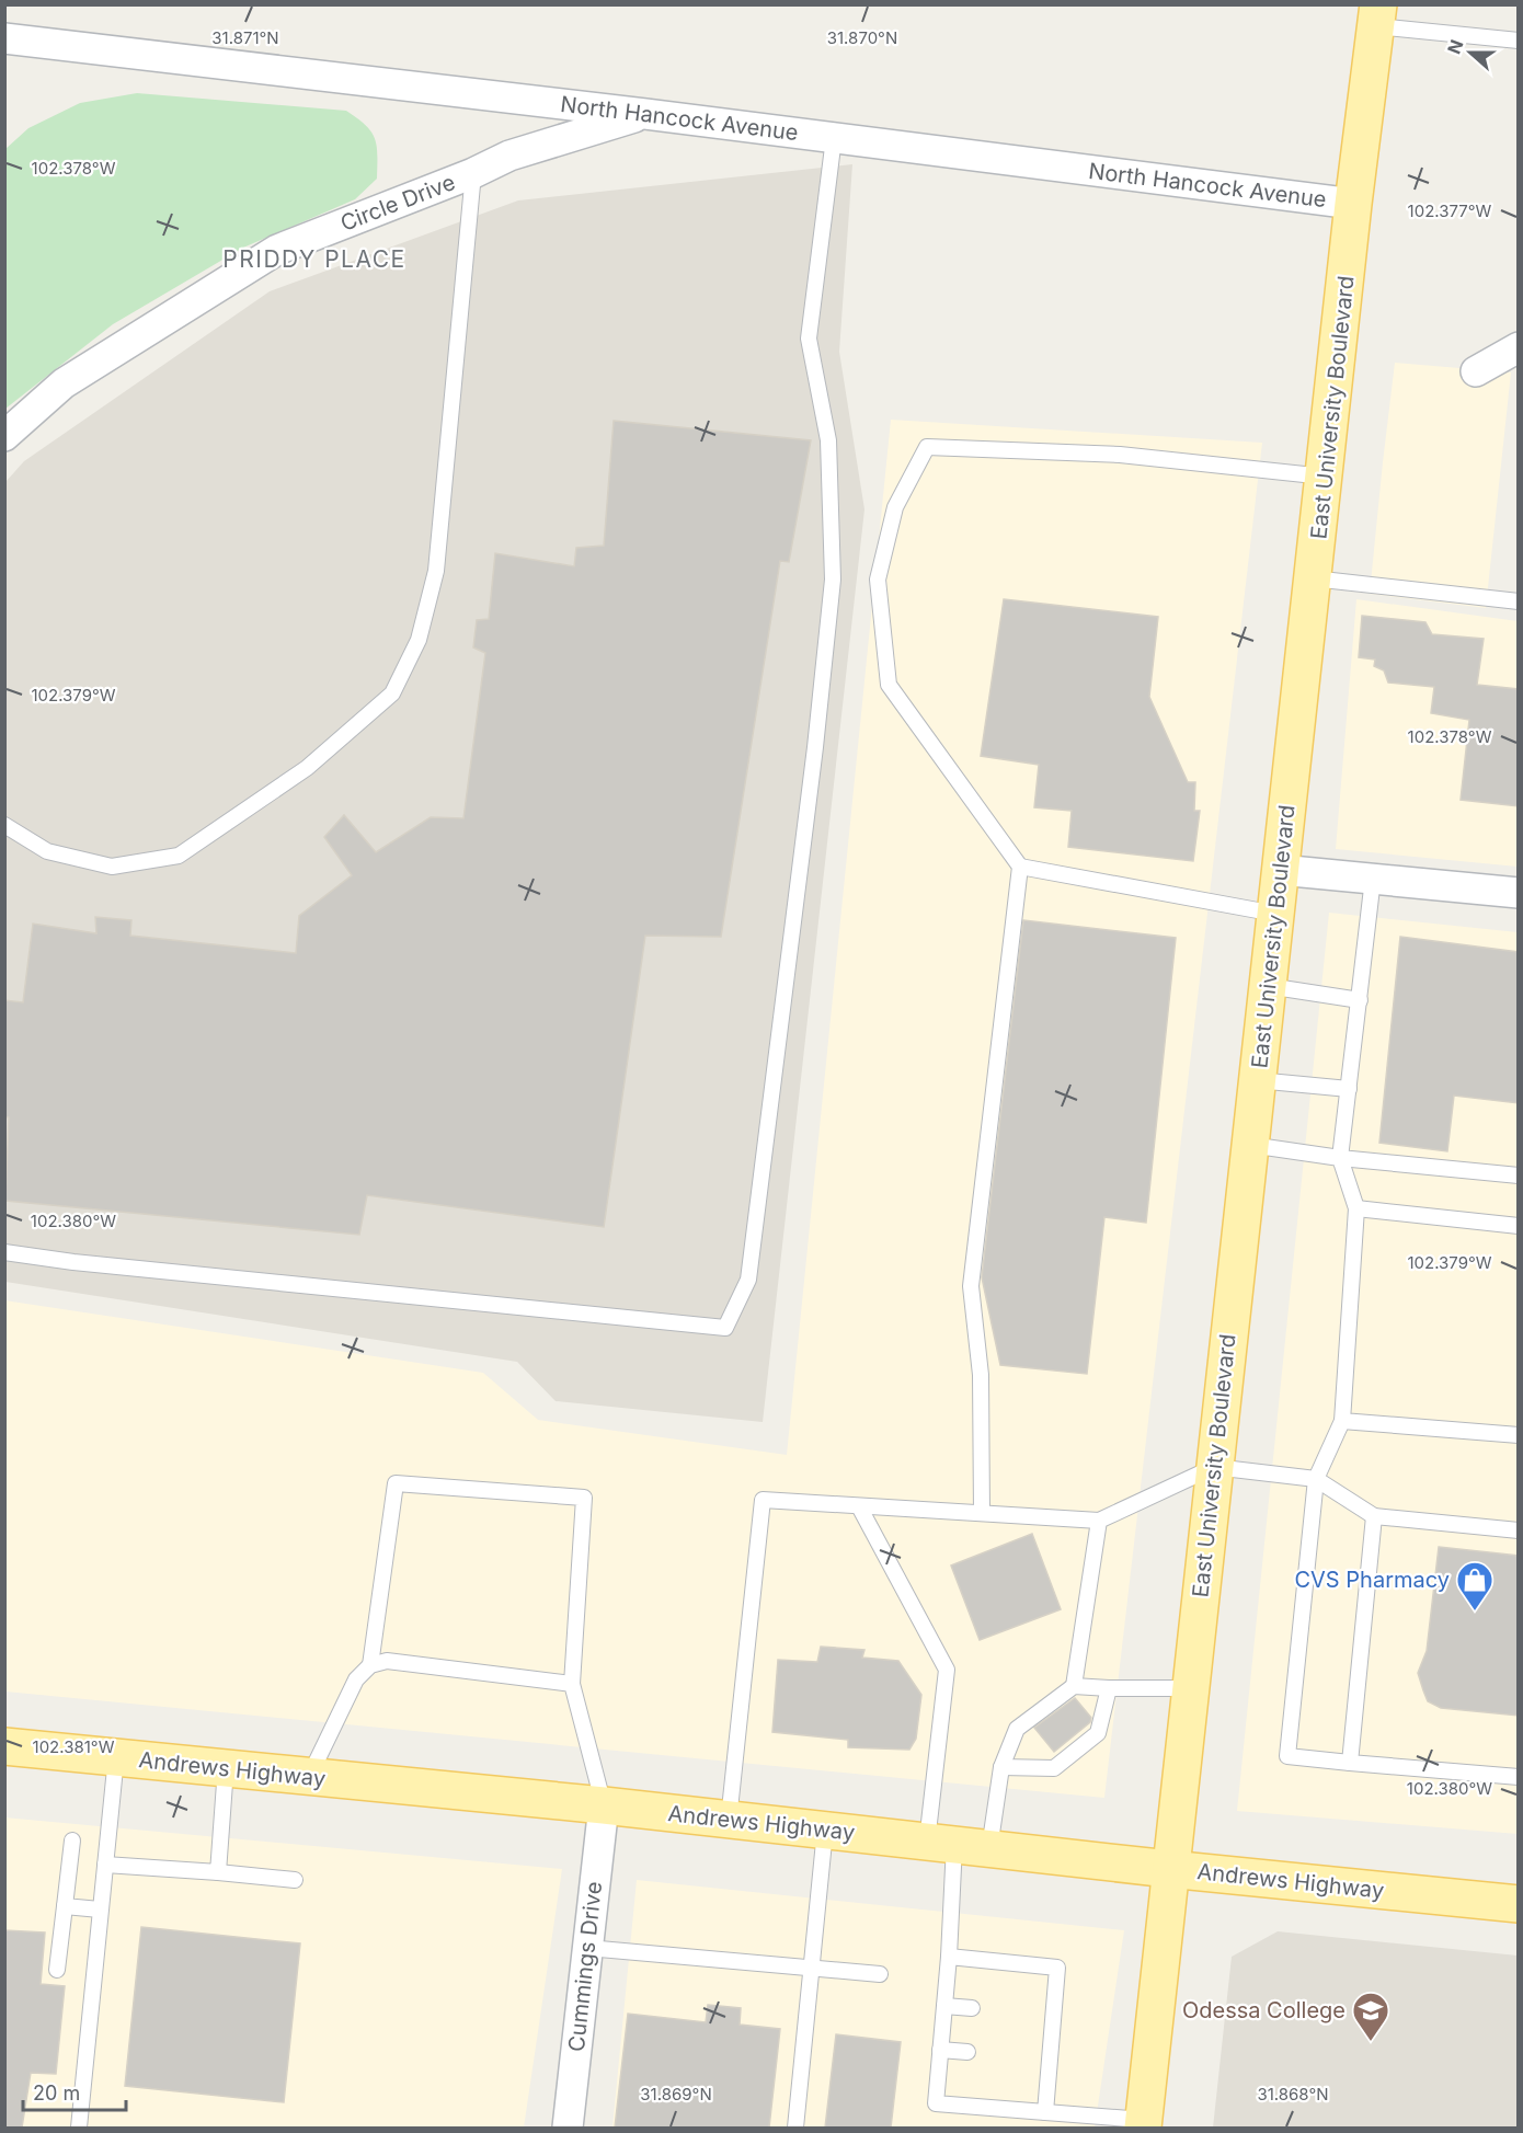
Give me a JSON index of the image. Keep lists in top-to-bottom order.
{
  "streets": {
    "main road": ["East University Boulevard", "Andrews Highway"],
    "street": ["North Hancock Avenue", "Circle Drive", "Cummings Drive"]
  },
  "crossings": [
    ["North Hancock Avenue", "Circle Drive"],
    ["North Hancock Avenue", "East University Boulevard"],
    ["East University Boulevard", "Andrews Highway"],
    ["Andrews Highway", "Cummings Drive"]
  ],
  "districts": ["PRIDDY PLACE"],
  "places": {
    "shop": ["CVS Pharmacy"],
    "school or university": ["Odessa College"]
  },
  "scale_bar": "20 m",
  "north": "left",
  "coordinates": [
    "31.871°N",
    "31.870°N",
    "102.378°W",
    "102.377°W",
    "102.379°W",
    "102.380°W",
    "102.381°W",
    "31.869°N",
    "31.868°N"
  ]
}
